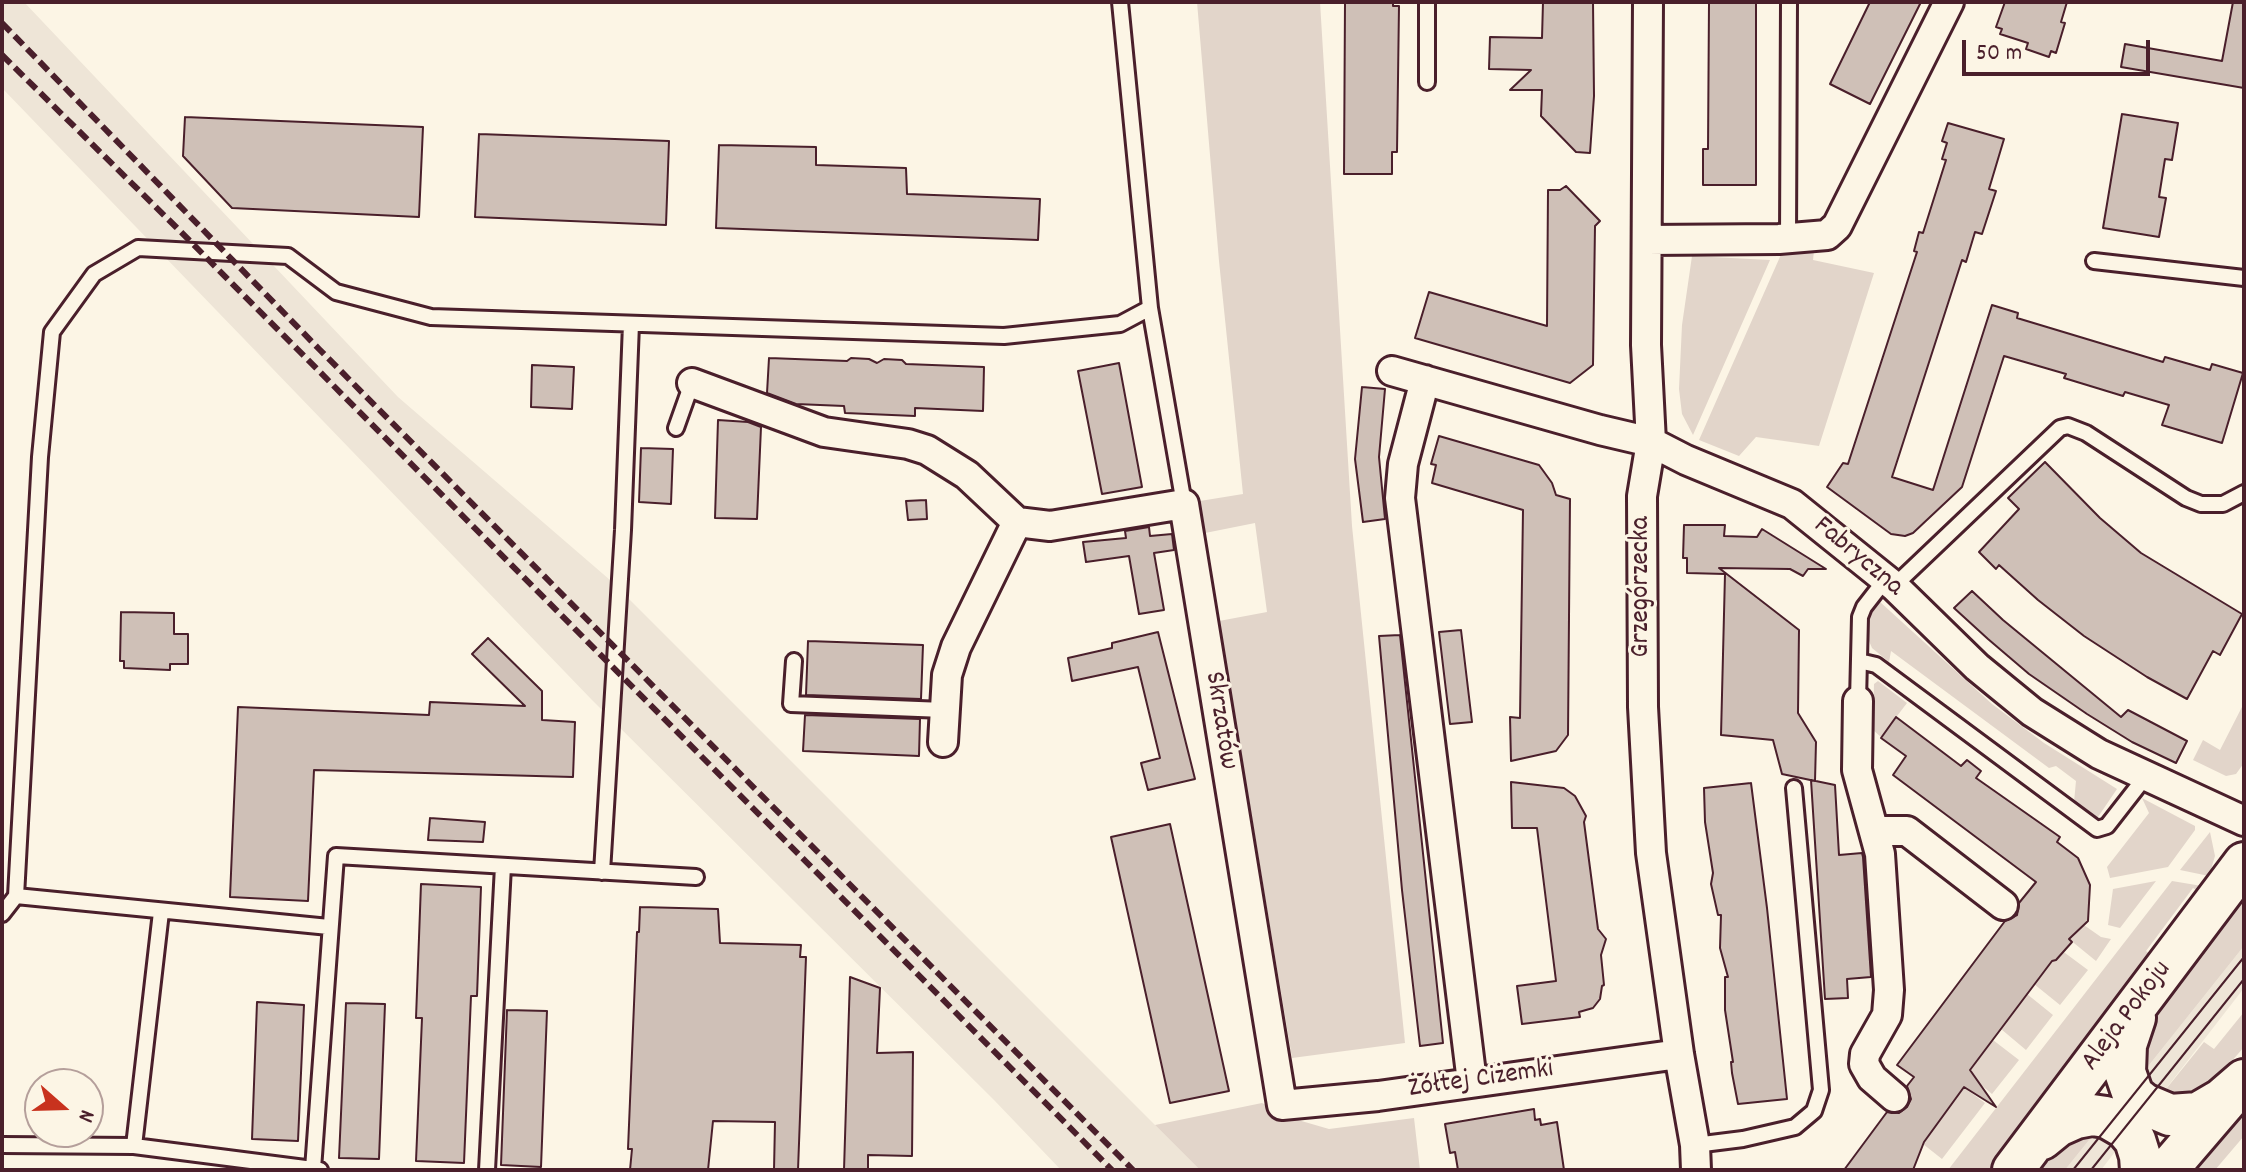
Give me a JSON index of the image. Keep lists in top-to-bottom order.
{
  "streets": {
    "main road": ["Aleja Pokoju"],
    "street": [
      "Fabryczna",
      "Grzegórzecka",
      "Skrzatów",
      "Żółtej Ciżemki"
    ]
  },
  "crossings": [
    ["Fabryczna", "Grzegórzecka"],
    ["Grzegórzecka", "Żółtej Ciżemki"],
    ["Skrzatów", "Żółtej Ciżemki"]
  ],
  "scale_bar": "50 m",
  "north": "right"
}
